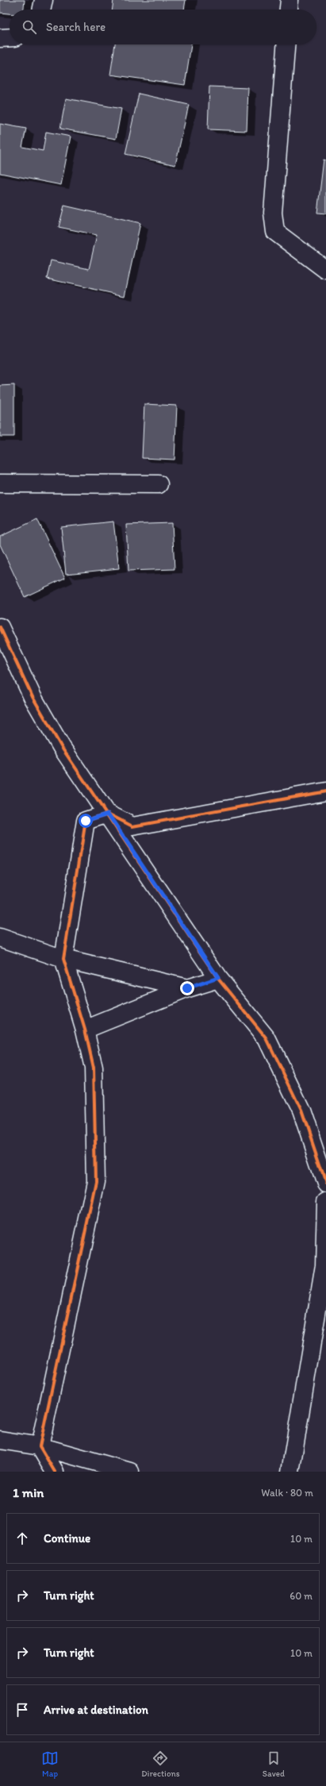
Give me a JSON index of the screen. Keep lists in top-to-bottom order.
{
  "page": {
    "search": "Search here",
    "heading": ["1 min", "Walk · 80 m"],
    "list": [
      ["Continue", "10 m"],
      ["Turn right", "60 m"],
      ["Turn right", "10 m"],
      "Arrive at destination"
    ],
    "nav": ["Map", "Directions", "Saved"]
  }
}
